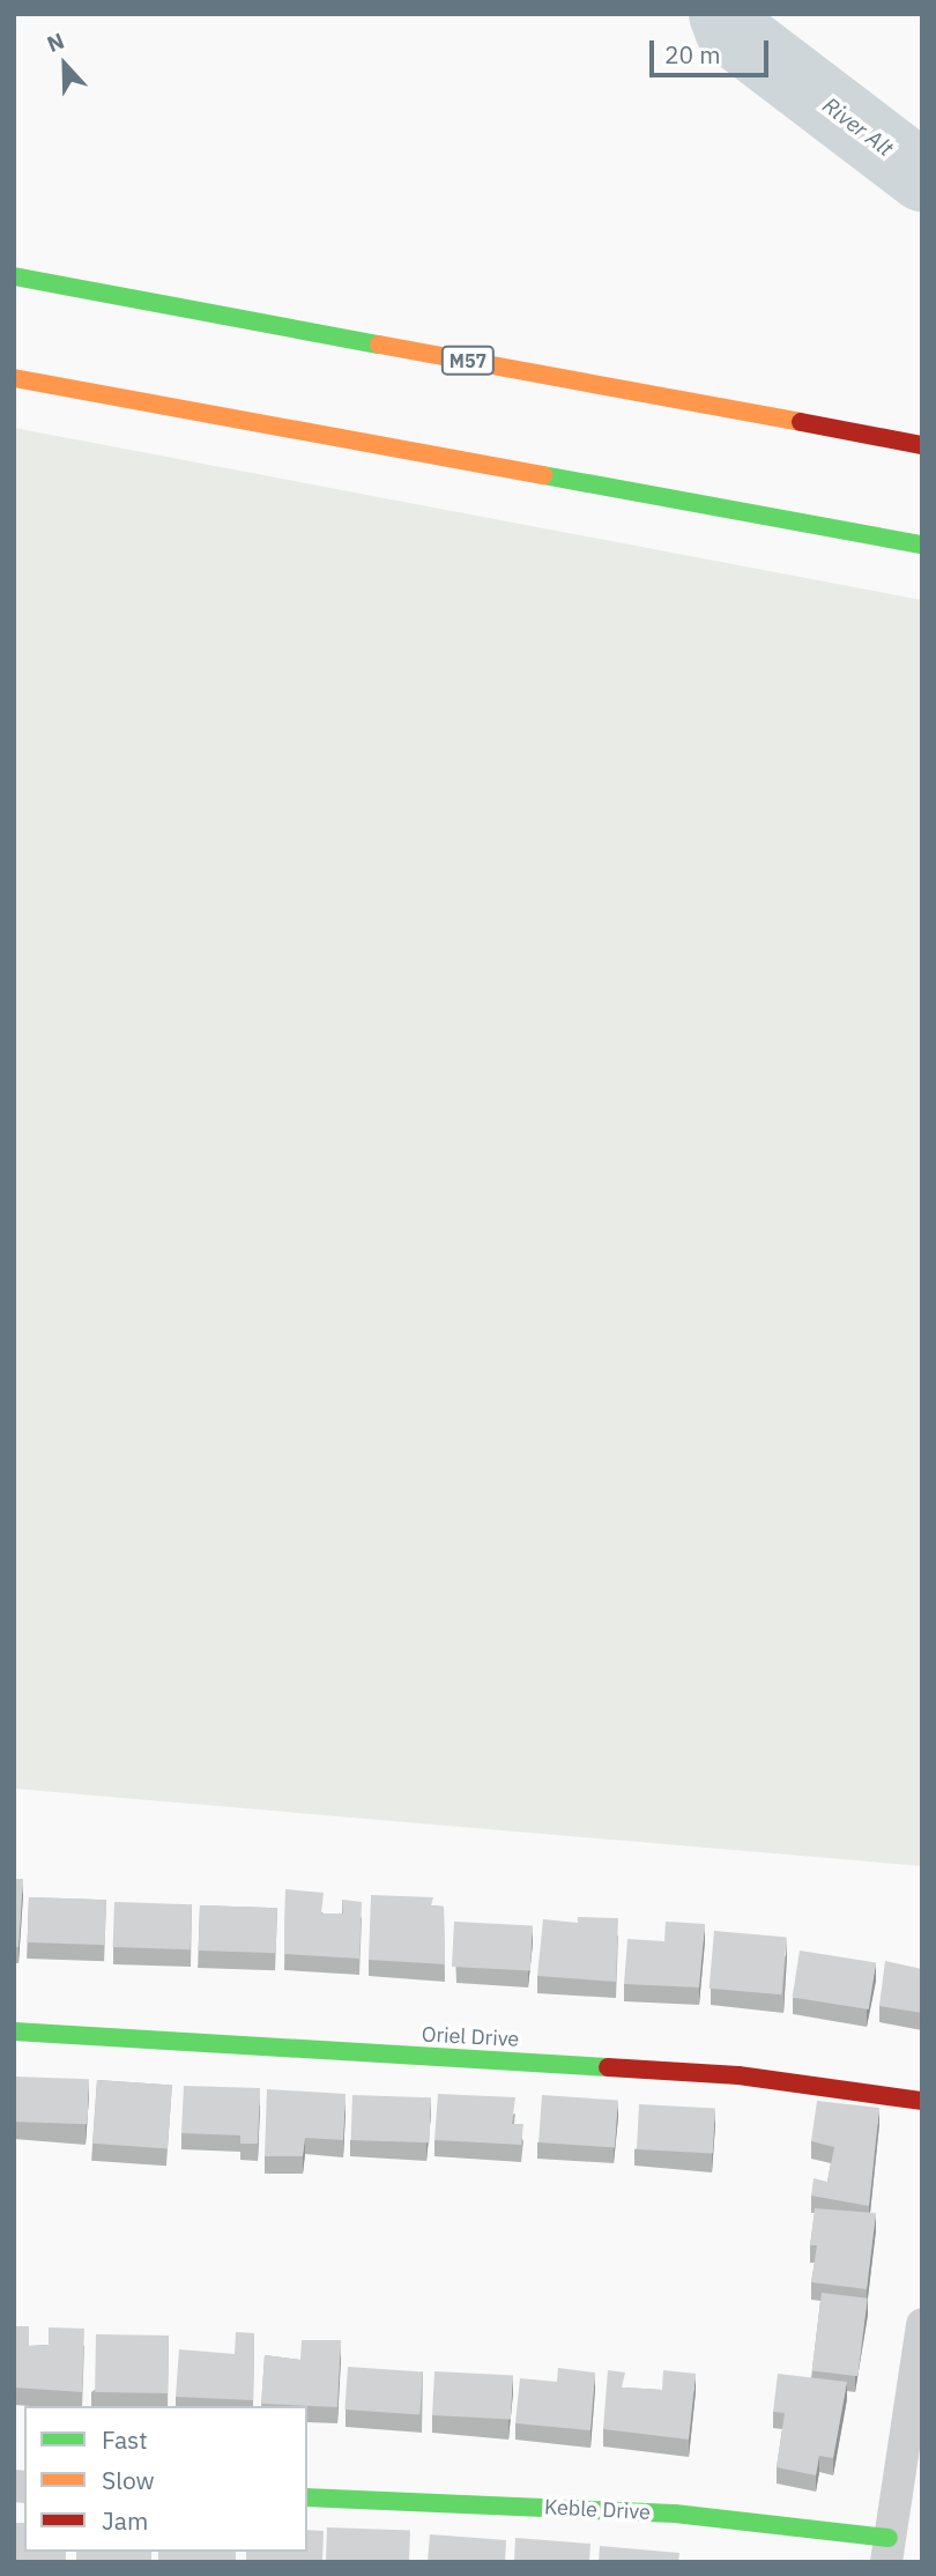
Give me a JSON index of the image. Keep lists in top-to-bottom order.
{
  "streets": {
    "main road": ["M57", "Oriel Drive", "Keble Drive"]
  },
  "water": ["River Alt"],
  "legend": ["Fast", "Slow", "Jam"],
  "scale_bar": "20 m",
  "north": "top"
}
